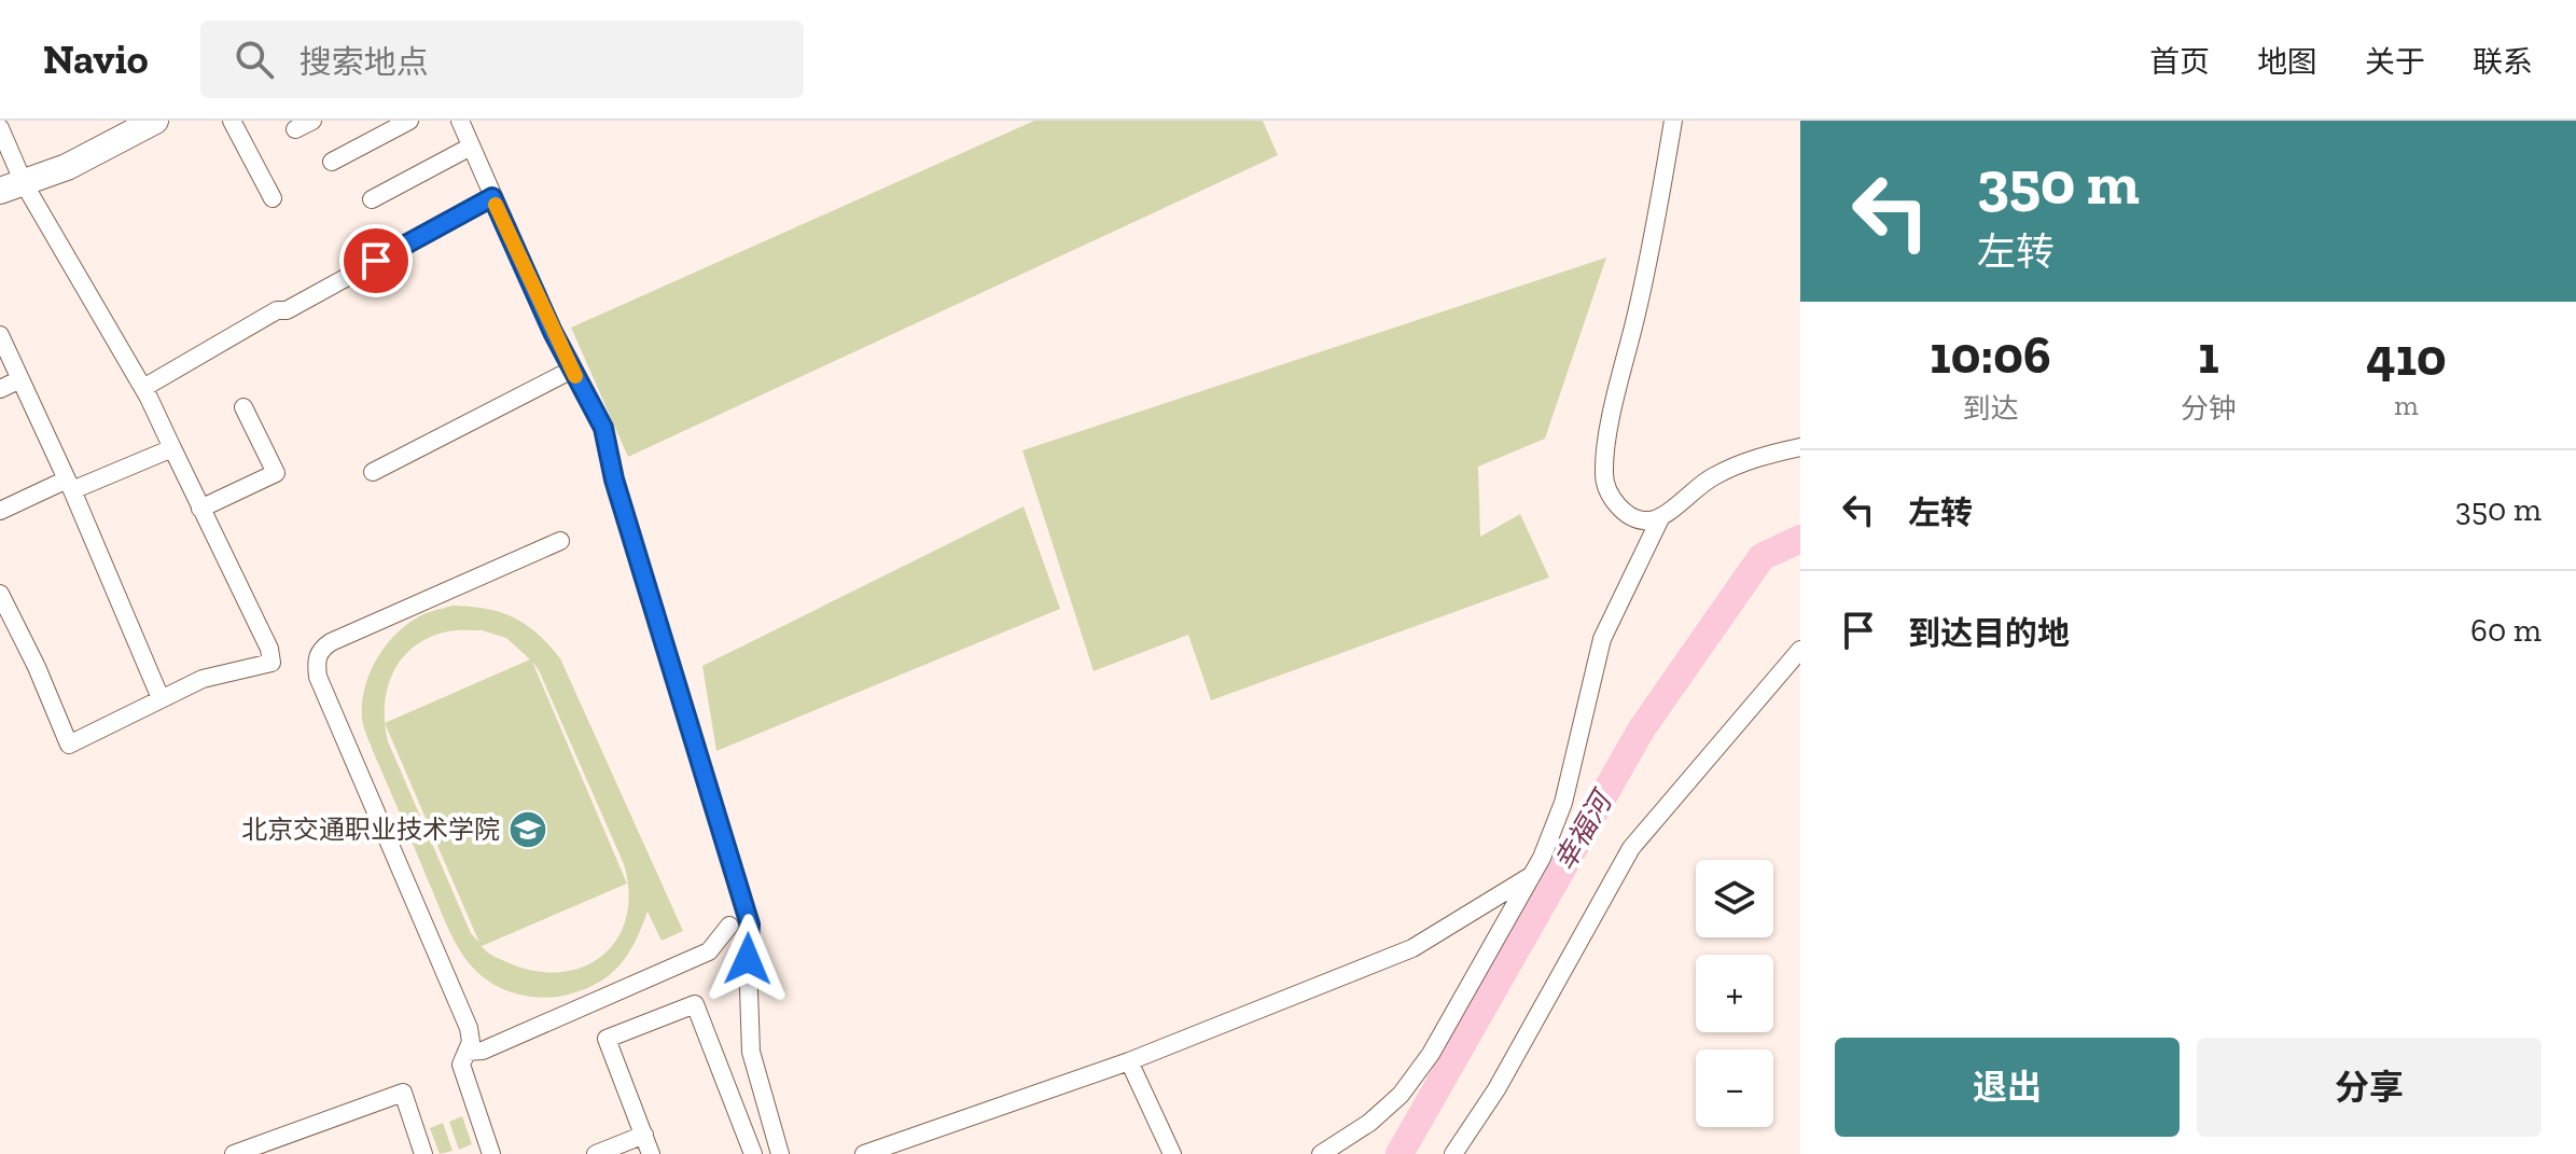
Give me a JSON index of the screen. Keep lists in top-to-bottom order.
{
  "water": ["幸福河"],
  "places": {
    "school or university": ["北京交通职业技术学院"]
  },
  "page": {
    "header": "Navio",
    "search": "搜索地点",
    "nav": [
      "首页",
      "地图",
      "关于",
      "联系"
    ],
    "turn": ["350 m", "左转"],
    "eta": [
      "10:06",
      "到达",
      "1",
      "分钟",
      "410",
      "m"
    ],
    "list": [
      {
        "name": "左转",
        "value": "350 m"
      },
      {
        "name": "到达目的地",
        "value": "60 m"
      }
    ],
    "map_buttons": ["+", "−"],
    "buttons": ["退出", "分享"]
  }
}
